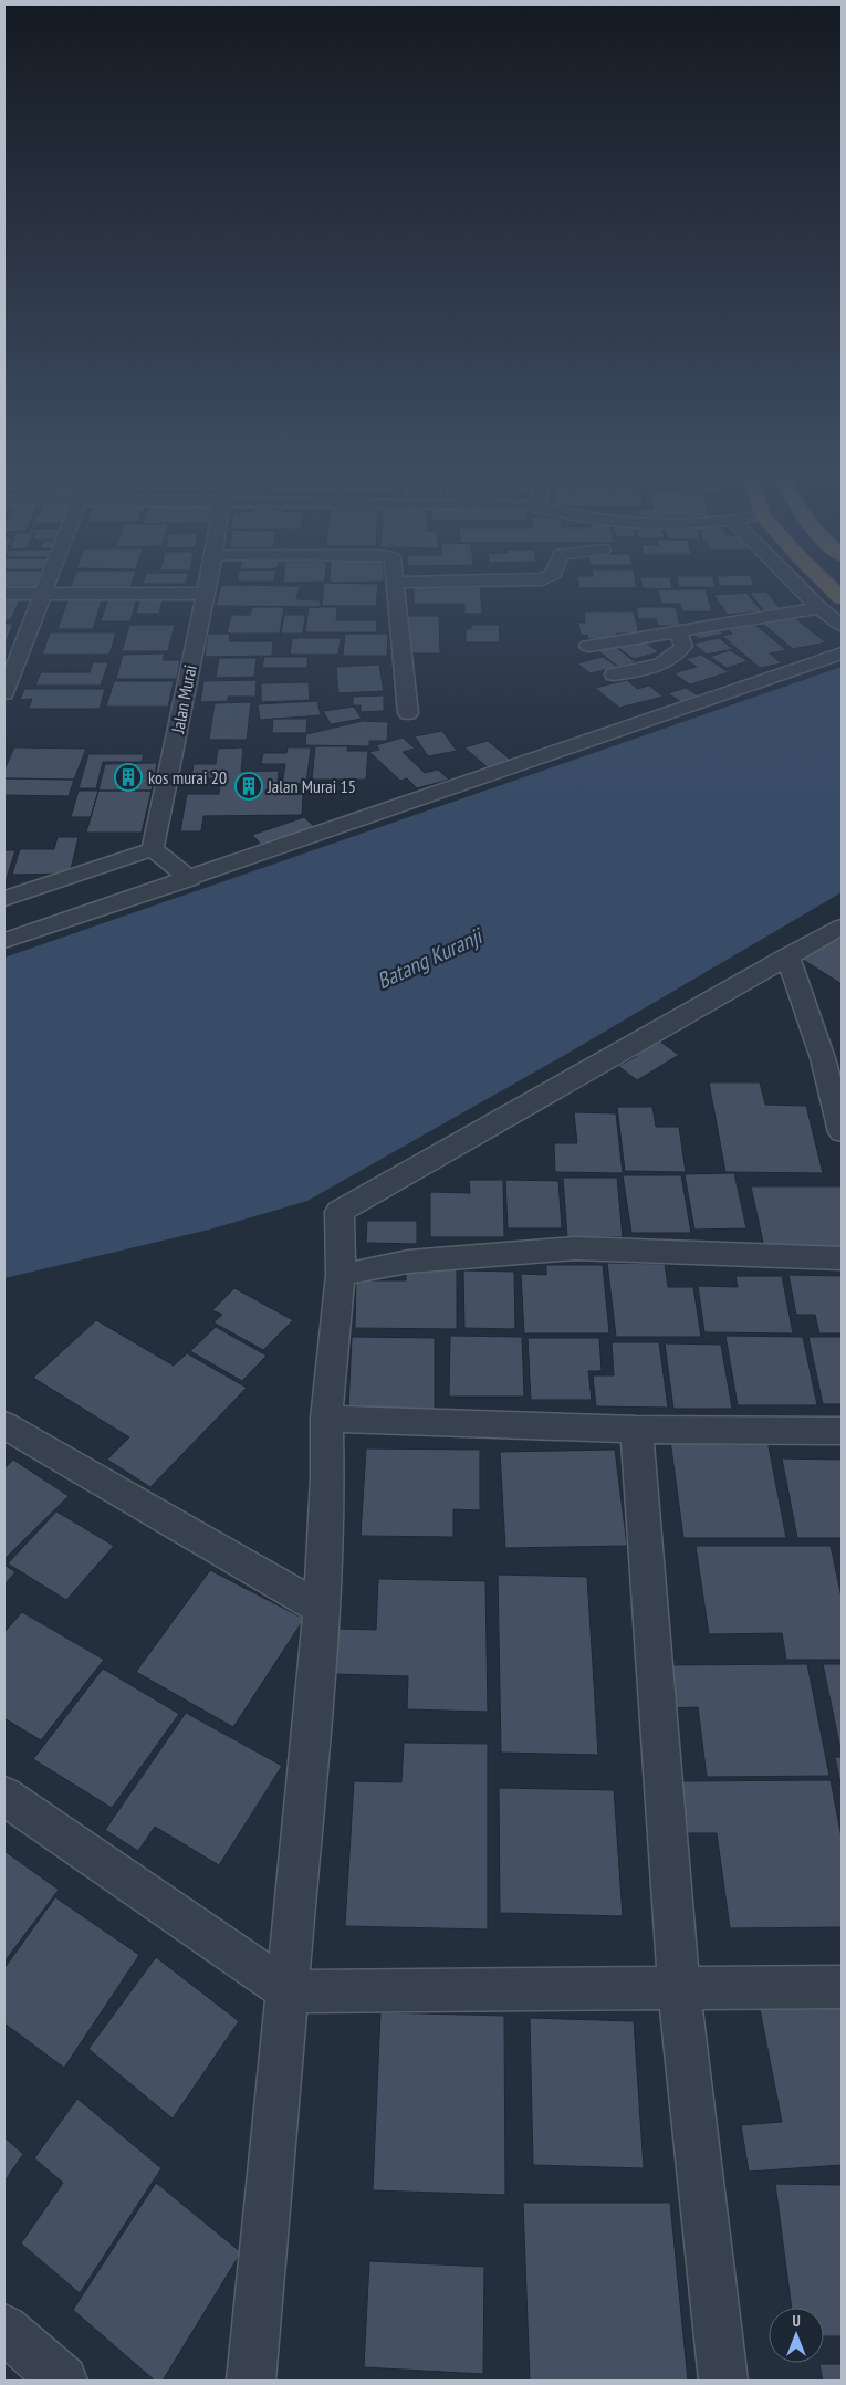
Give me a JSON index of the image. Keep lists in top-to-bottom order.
{
  "streets": {
    "street": ["Jalan Murai"]
  },
  "water": ["Batang Kuranji"],
  "places": {
    "building": ["kos murai 20", "Jalan Murai 15"]
  },
  "north": "top"
}
